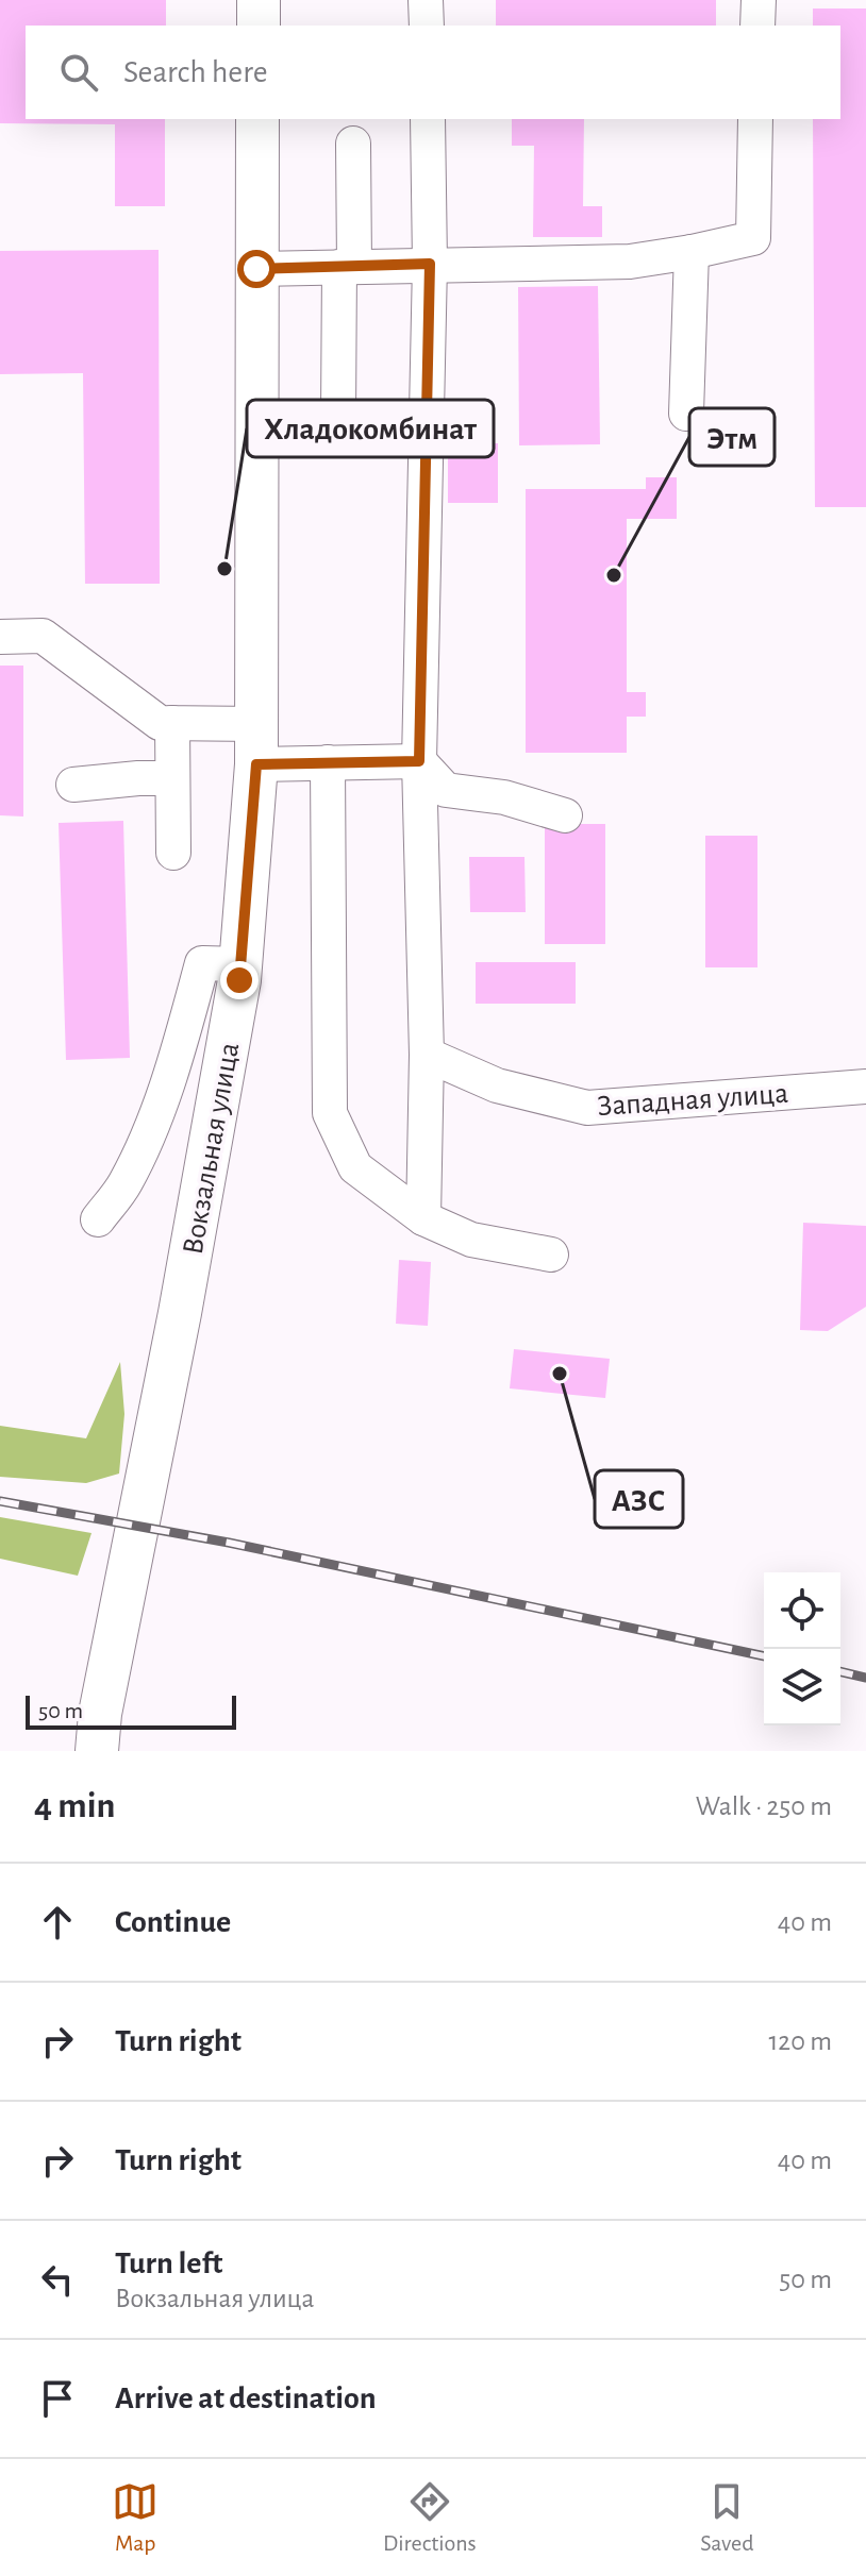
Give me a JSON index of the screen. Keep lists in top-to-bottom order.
{
  "streets": {
    "main road": ["Вокзальная улица"],
    "street": ["Западная улица"]
  },
  "places": ["Хладокомбинат", "Этм", "АЗС"],
  "scale_bar": "50 m",
  "page": {
    "search": "Search here",
    "scale": "50 m",
    "heading": ["4 min", "Walk · 250 m"],
    "list": [
      ["Continue", "40 m"],
      ["Turn right", "120 m"],
      ["Turn right", "40 m"],
      ["Turn left", "Вокзальная улица", "50 m"],
      "Arrive at destination"
    ],
    "nav": ["Map", "Directions", "Saved"]
  }
}
